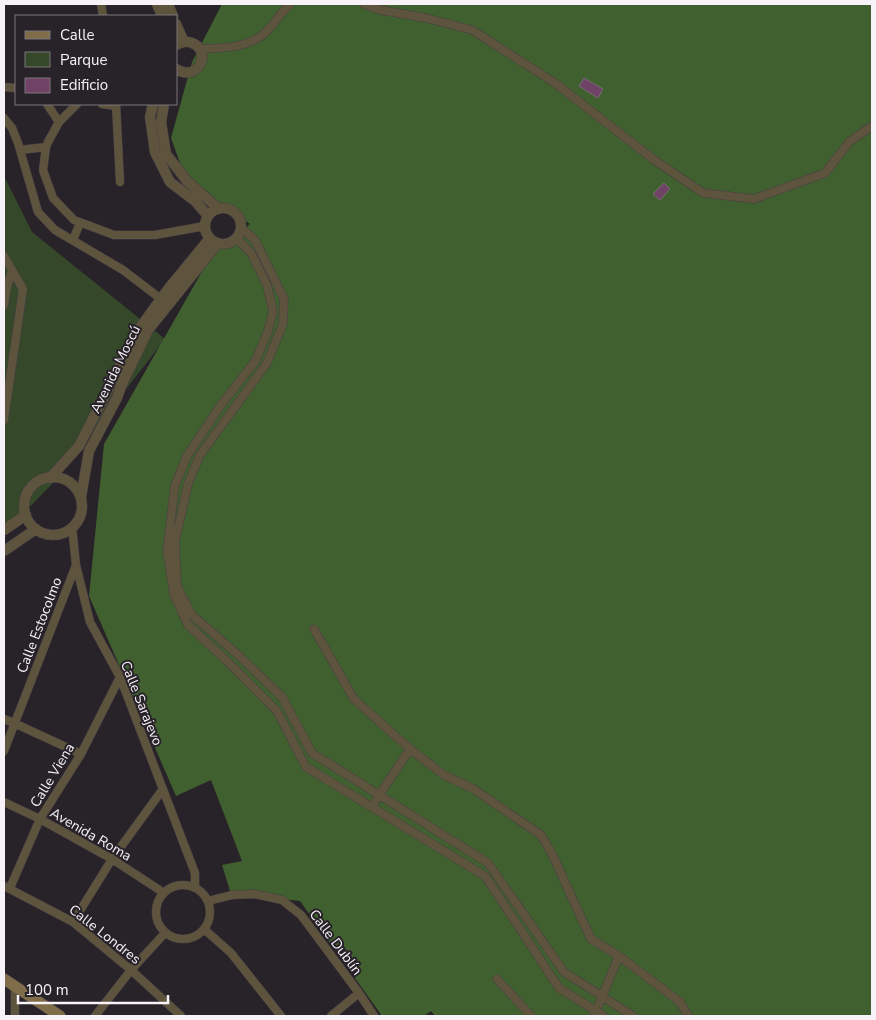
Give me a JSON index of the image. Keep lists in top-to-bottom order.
{
  "streets": {
    "street": [
      "Avenida Moscú",
      "Calle Estocolmo",
      "Calle Sarajevo",
      "Calle Viena",
      "Avenida Roma",
      "Calle Londres",
      "Calle Dublín"
    ]
  },
  "crossings": [
    ["Avenida Moscú", "Calle Sarajevo"],
    ["Calle Estocolmo", "Calle Sarajevo"],
    ["Calle Sarajevo", "Calle Viena"],
    ["Calle Sarajevo", "Avenida Roma"],
    ["Calle Sarajevo", "Calle Dublín"],
    ["Calle Viena", "Avenida Roma"],
    ["Calle Viena", "Calle Londres"],
    ["Avenida Roma", "Calle Dublín"]
  ],
  "legend": ["Calle", "Parque", "Edificio"],
  "scale_bar": "100 m"
}
